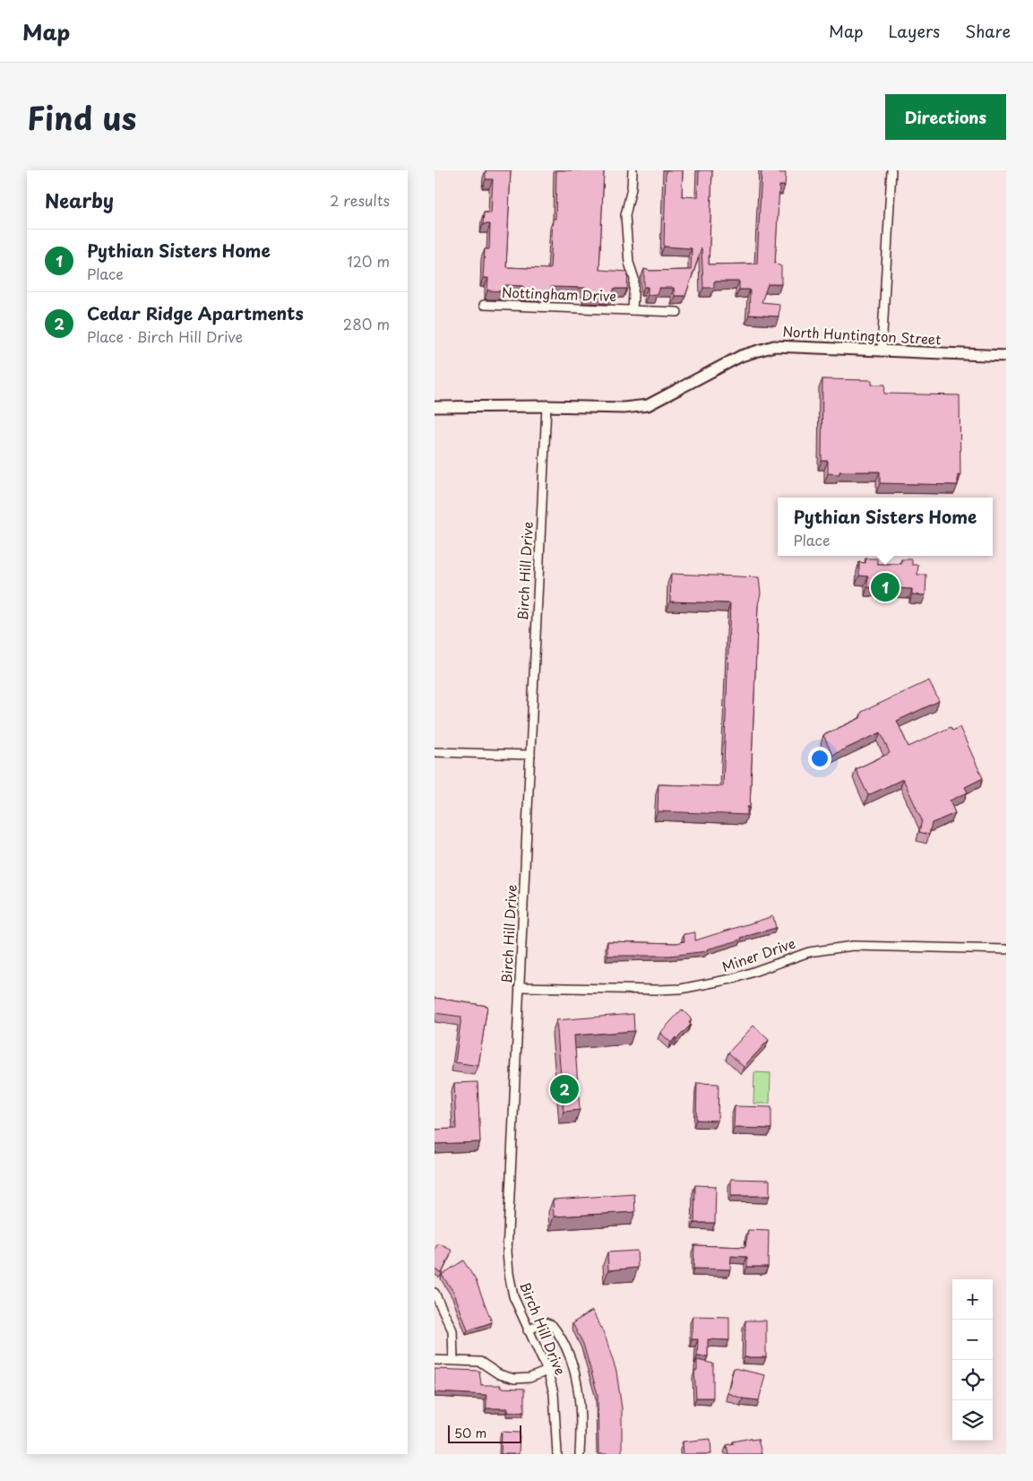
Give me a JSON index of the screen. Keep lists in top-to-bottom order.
{
  "streets": {
    "street": [
      "Nottingham Drive",
      "North Huntington Street",
      "Birch Hill Drive",
      "Miner Drive"
    ]
  },
  "crossings": [
    ["North Huntington Street", "Birch Hill Drive"],
    ["Birch Hill Drive", "Miner Drive"]
  ],
  "scale_bar": "50 m",
  "page": {
    "header": "Map",
    "nav": ["Map", "Layers", "Share"],
    "title": "Find us",
    "buttons": "Directions",
    "heading": ["Nearby", "2 results"],
    "list": [
      {
        "mark": "1",
        "name": "Pythian Sisters Home",
        "note": "Place",
        "value": "120 m"
      },
      {
        "mark": "2",
        "name": "Cedar Ridge Apartments",
        "note": "Place · Birch Hill Drive",
        "value": "280 m"
      }
    ],
    "popup": ["Pythian Sisters Home", "Place"],
    "pins": ["1", "2"],
    "map_buttons": ["+", "−"],
    "scale": "50 m"
  }
}
